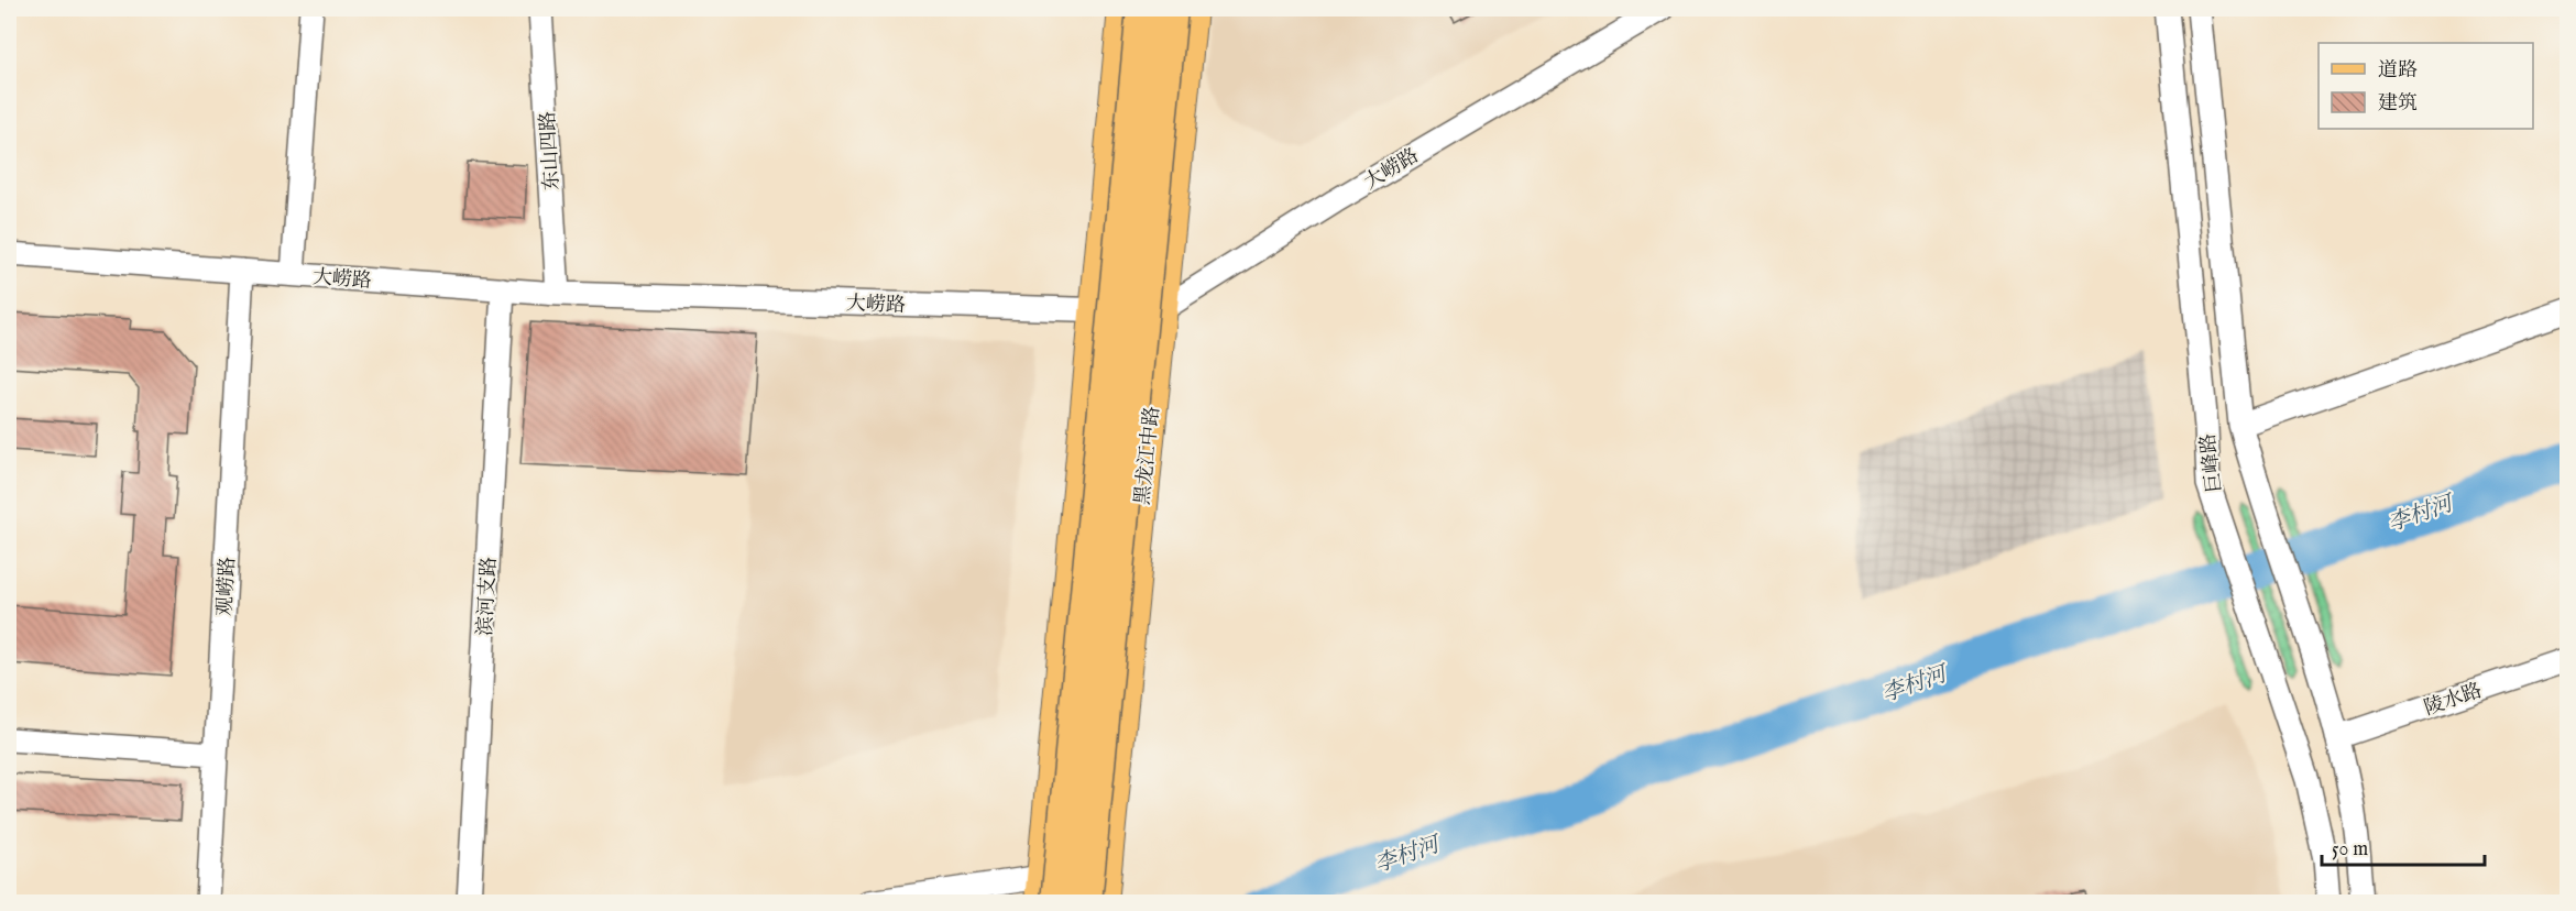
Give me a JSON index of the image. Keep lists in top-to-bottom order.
{
  "streets": {
    "highway": ["黑龙江中路"],
    "street": [
      "东山四路",
      "大崂路",
      "巨峰路",
      "观崂路",
      "滨河支路",
      "陵水路"
    ]
  },
  "crossings": [
    ["东山四路", "大崂路"],
    ["大崂路", "黑龙江中路"],
    ["大崂路", "观崂路"],
    ["大崂路", "滨河支路"],
    ["巨峰路", "陵水路"]
  ],
  "water": ["李村河"],
  "legend": ["道路", "建筑"],
  "scale_bar": "50 m"
}
